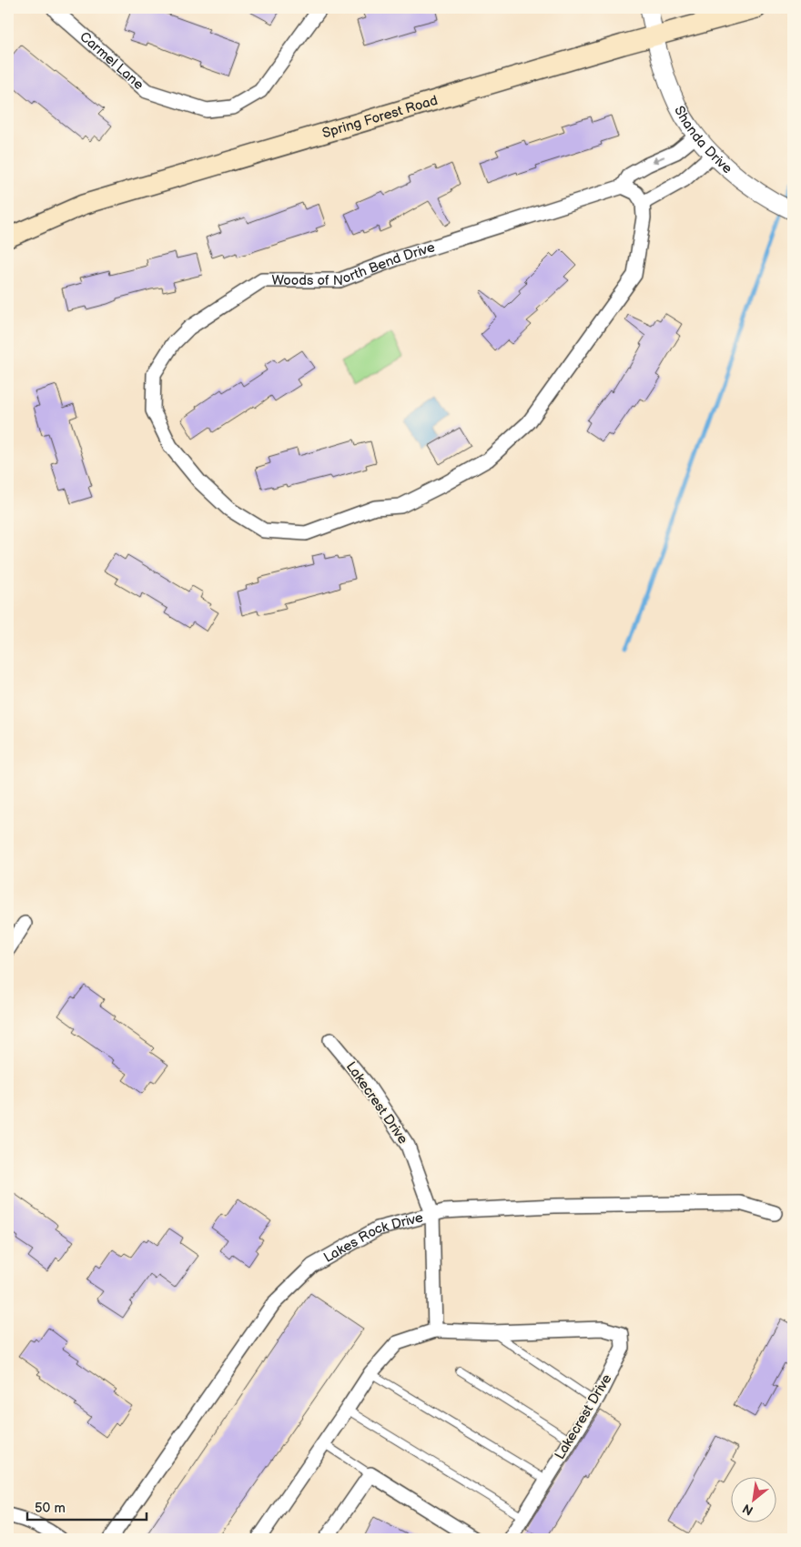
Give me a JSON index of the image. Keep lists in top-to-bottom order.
{
  "streets": {
    "main road": ["Spring Forest Road"],
    "street": [
      "Carmel Lane",
      "Shanda Drive",
      "Woods of North Bend Drive",
      "Lakecrest Drive",
      "Lakes Rock Drive"
    ]
  },
  "crossings": [
    ["Spring Forest Road", "Shanda Drive"],
    ["Lakecrest Drive", "Lakes Rock Drive"]
  ],
  "scale_bar": "50 m",
  "north": "bottom left"
}
